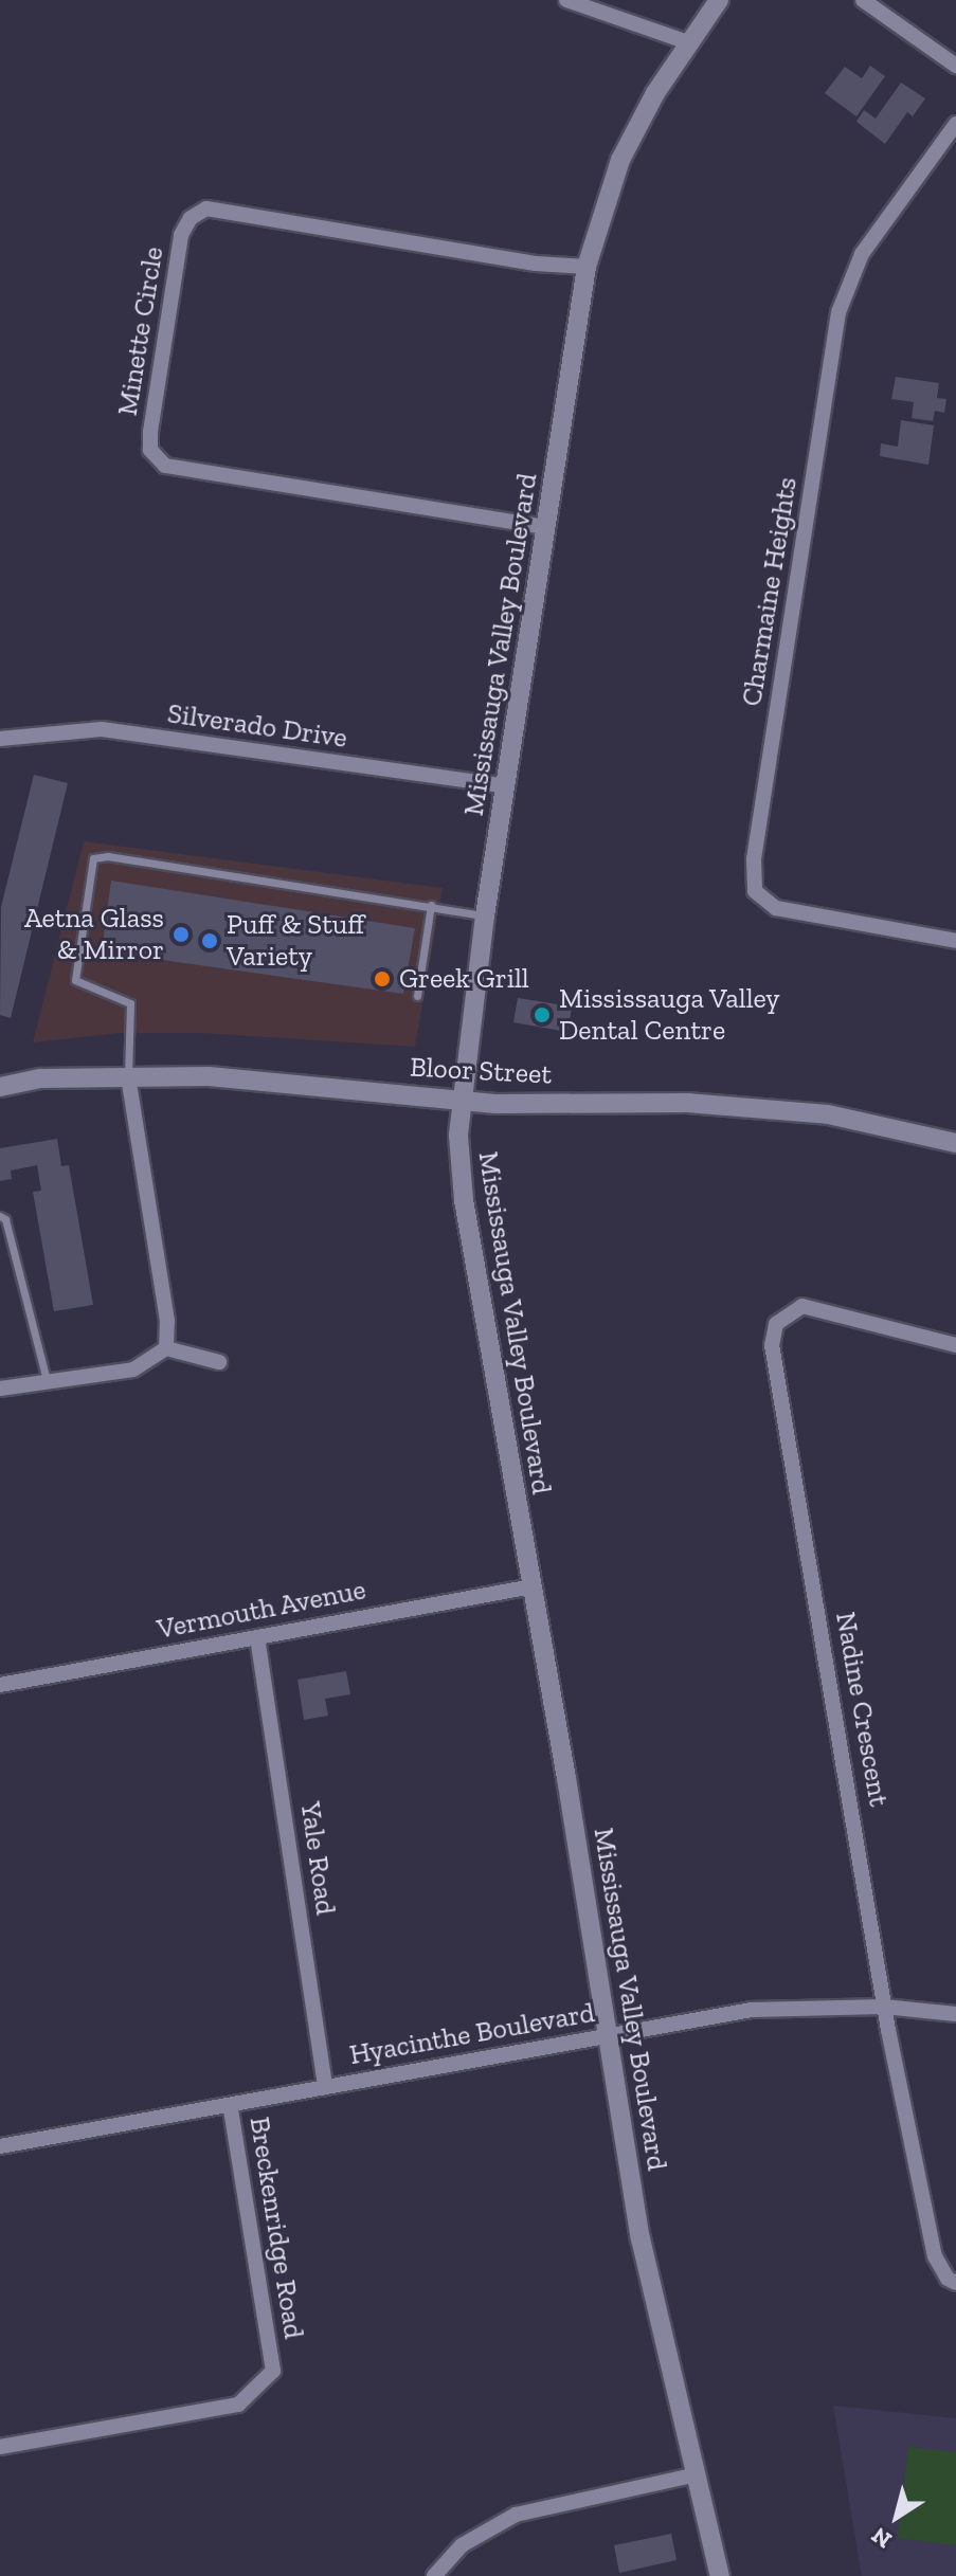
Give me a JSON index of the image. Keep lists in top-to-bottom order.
{
  "streets": {
    "street": [
      "Minette Circle",
      "Charmaine Heights",
      "Mississauga Valley Boulevard",
      "Silverado Drive",
      "Bloor Street",
      "Vermouth Avenue",
      "Nadine Crescent",
      "Yale Road",
      "Hyacinthe Boulevard",
      "Breckenridge Road"
    ]
  },
  "crossings": [
    ["Minette Circle", "Mississauga Valley Boulevard"],
    ["Mississauga Valley Boulevard", "Silverado Drive"],
    ["Mississauga Valley Boulevard", "Bloor Street"],
    ["Mississauga Valley Boulevard", "Vermouth Avenue"],
    ["Mississauga Valley Boulevard", "Hyacinthe Boulevard"],
    ["Vermouth Avenue", "Yale Road"],
    ["Nadine Crescent", "Hyacinthe Boulevard"],
    ["Yale Road", "Hyacinthe Boulevard"],
    ["Hyacinthe Boulevard", "Breckenridge Road"]
  ],
  "places": [
    "Aetna Glass & Mirror",
    "Puff & Stuff Variety",
    "Greek Grill",
    "Mississauga Valley Dental Centre"
  ],
  "north": "bottom left"
}
